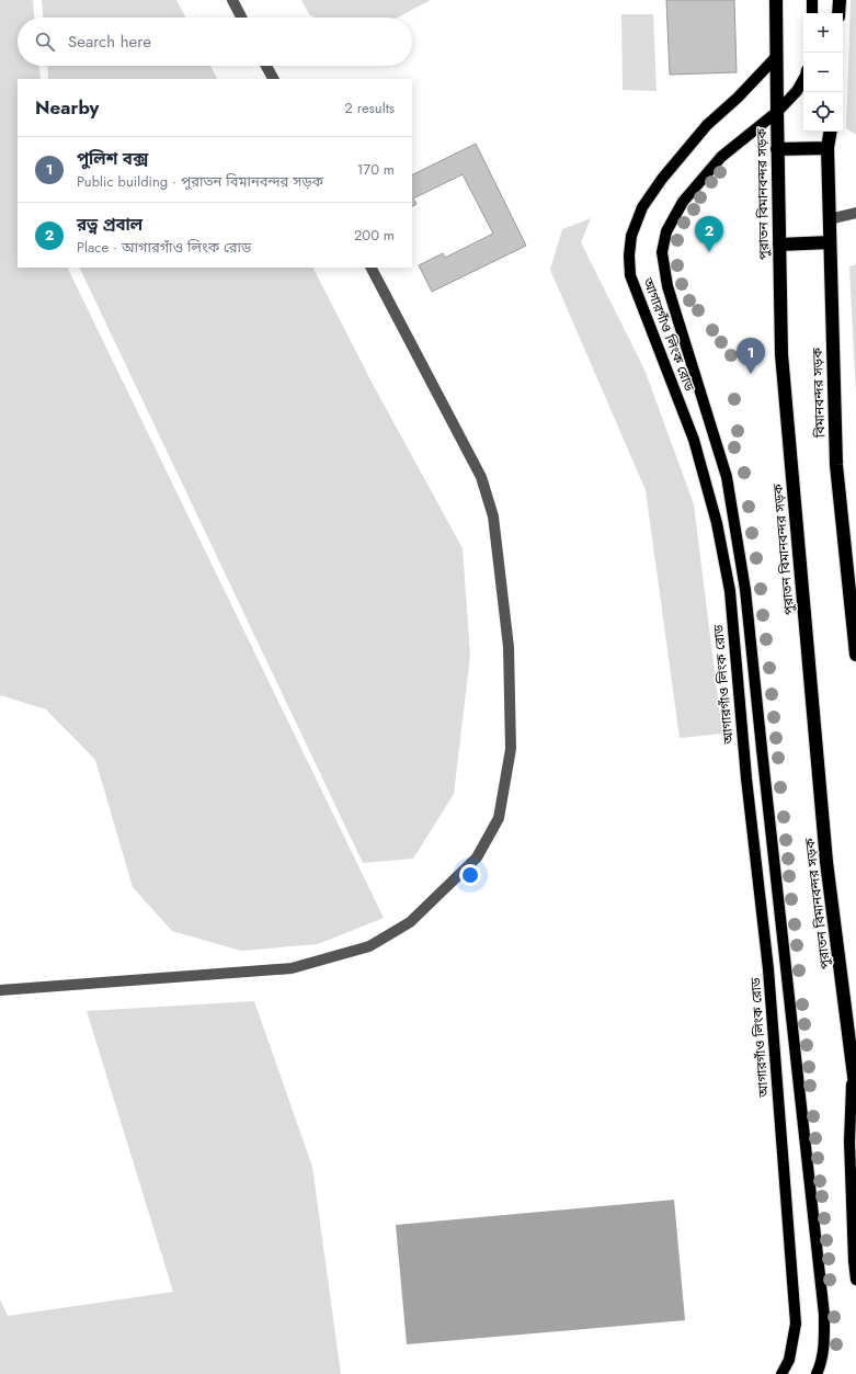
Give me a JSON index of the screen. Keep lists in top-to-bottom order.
{
  "streets": {
    "highway": ["পুরাতন বিমানবন্দর সড়ক", "বিমানবন্দর সড়ক"],
    "main road": ["আগারগাঁও লিংক রোড"]
  },
  "crossings": [
    ["পুরাতন বিমানবন্দর সড়ক", "আগারগাঁও লিংক রোড"]
  ],
  "page": {
    "map_buttons": ["+", "−"],
    "search": "Search here",
    "heading": ["Nearby", "2 results"],
    "list": [
      {
        "mark": "1",
        "name": "পুলিশ বক্স",
        "note": "Public building · পুরাতন বিমানবন্দর সড়ক",
        "value": "170 m"
      },
      {
        "mark": "2",
        "name": "রত্ন প্রবাল",
        "note": "Place · আগারগাঁও লিংক রোড",
        "value": "200 m"
      }
    ],
    "pins": ["2", "1"]
  }
}
